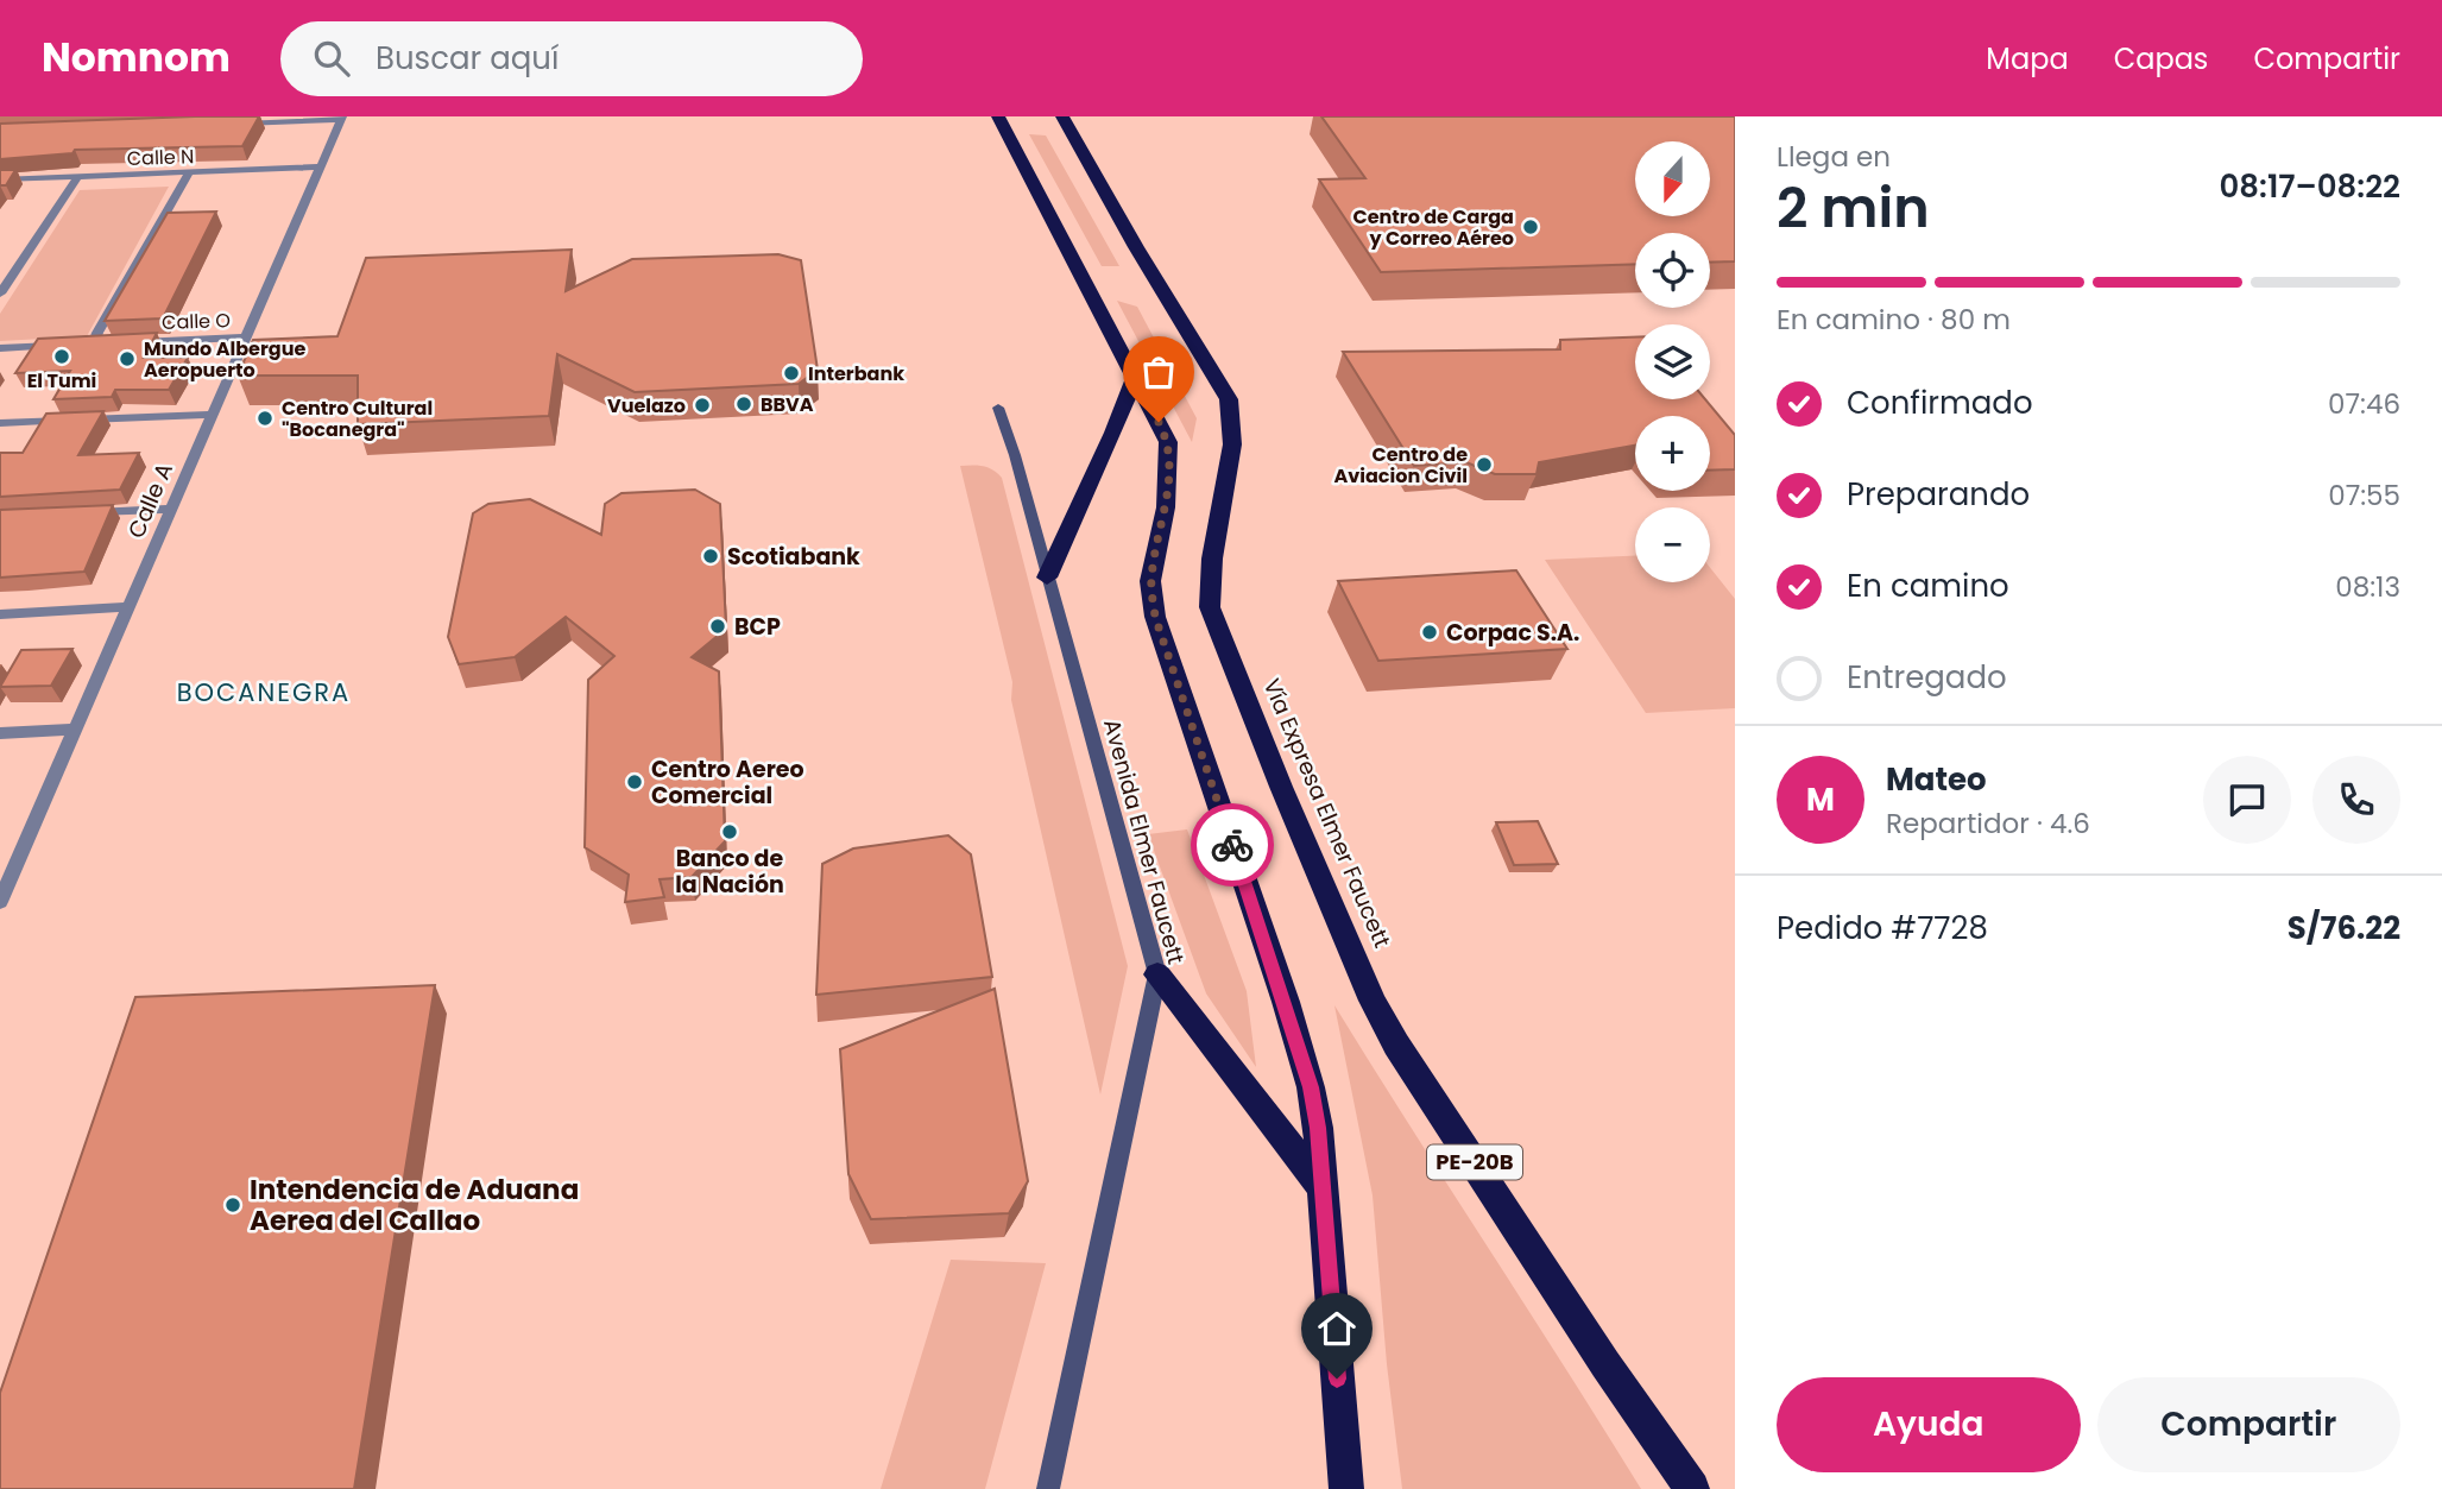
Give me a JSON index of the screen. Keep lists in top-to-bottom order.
{
  "streets": {
    "highway": ["Vía Expresa Elmer Faucett", "PE-20B"],
    "main road": ["Avenida Elmer Faucett"],
    "street": ["Calle N", "Calle O", "Calle A"]
  },
  "crossings": [
    ["Calle N", "Calle A"],
    ["Calle O", "Calle A"]
  ],
  "districts": ["BOCANEGRA"],
  "places": [
    "Centro de Carga y Correo Aéreo",
    "El Tumi",
    "Mundo Albergue Aeropuerto",
    "Interbank",
    "BBVA",
    "Vuelazo",
    "Centro Cultural \"Bocanegra\"",
    "Centro de Aviacion Civil",
    "Scotiabank",
    "BCP",
    "Corpac S.A.",
    "Centro Aereo Comercial",
    "Banco de la Nación",
    "Intendencia de Aduana Aerea del Callao"
  ],
  "north": "bottom",
  "page": {
    "header": "Nomnom",
    "search": "Buscar aquí",
    "nav": ["Mapa", "Capas", "Compartir"],
    "heading": ["2 min", "Llega en", "08:17–08:22"],
    "panel": [
      "Mateo",
      "Repartidor · 4.6",
      "Pedido #7728",
      "S/76.22"
    ],
    "map_buttons": ["+", "−"],
    "bar": "En camino · 80 m",
    "list": [
      ["Confirmado", "07:46"],
      ["Preparando", "07:55"],
      ["En camino", "08:13"],
      "Entregado"
    ],
    "round": "M",
    "buttons": ["Ayuda", "Compartir"]
  }
}
